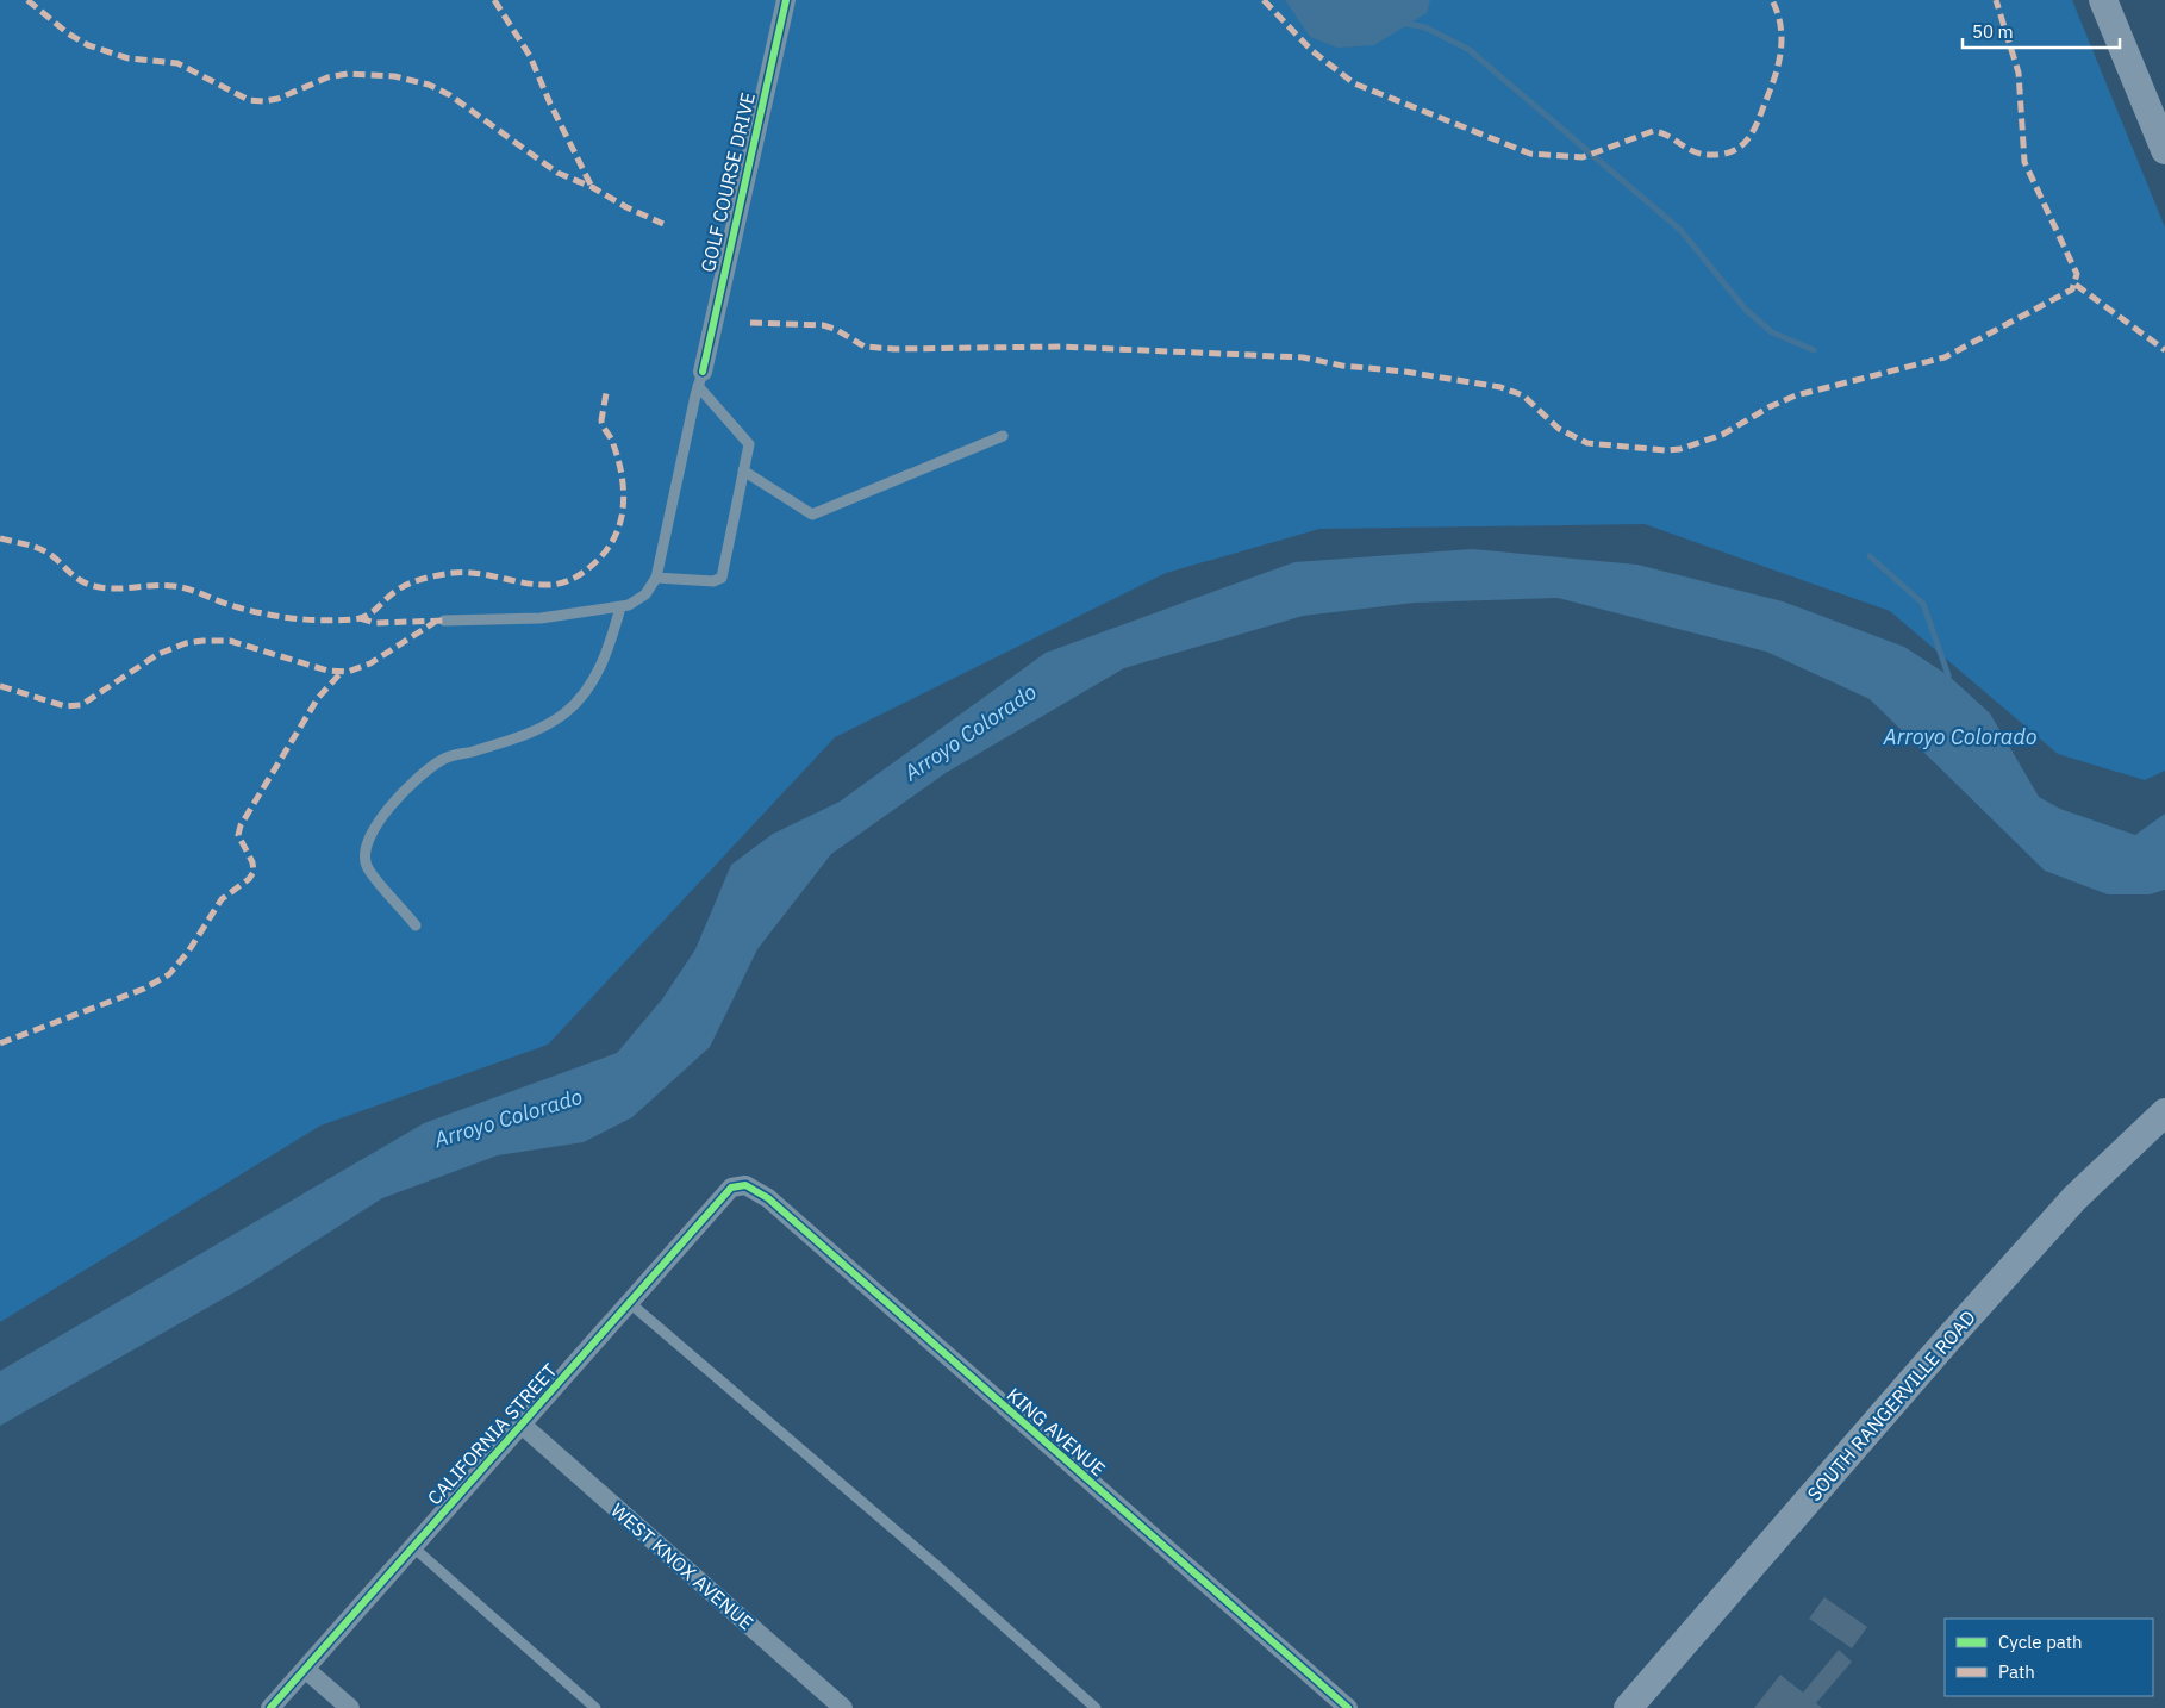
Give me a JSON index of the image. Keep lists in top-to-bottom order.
{
  "streets": {
    "main road": ["SOUTH RANGERVILLE ROAD"],
    "street": [
      "GOLF COURSE DRIVE",
      "KING AVENUE",
      "CALIFORNIA STREET",
      "WEST KNOX AVENUE"
    ]
  },
  "crossings": [
    ["KING AVENUE", "CALIFORNIA STREET"],
    ["CALIFORNIA STREET", "WEST KNOX AVENUE"]
  ],
  "water": ["Arroyo Colorado"],
  "legend": ["Cycle path", "Path"],
  "scale_bar": "50 m"
}
